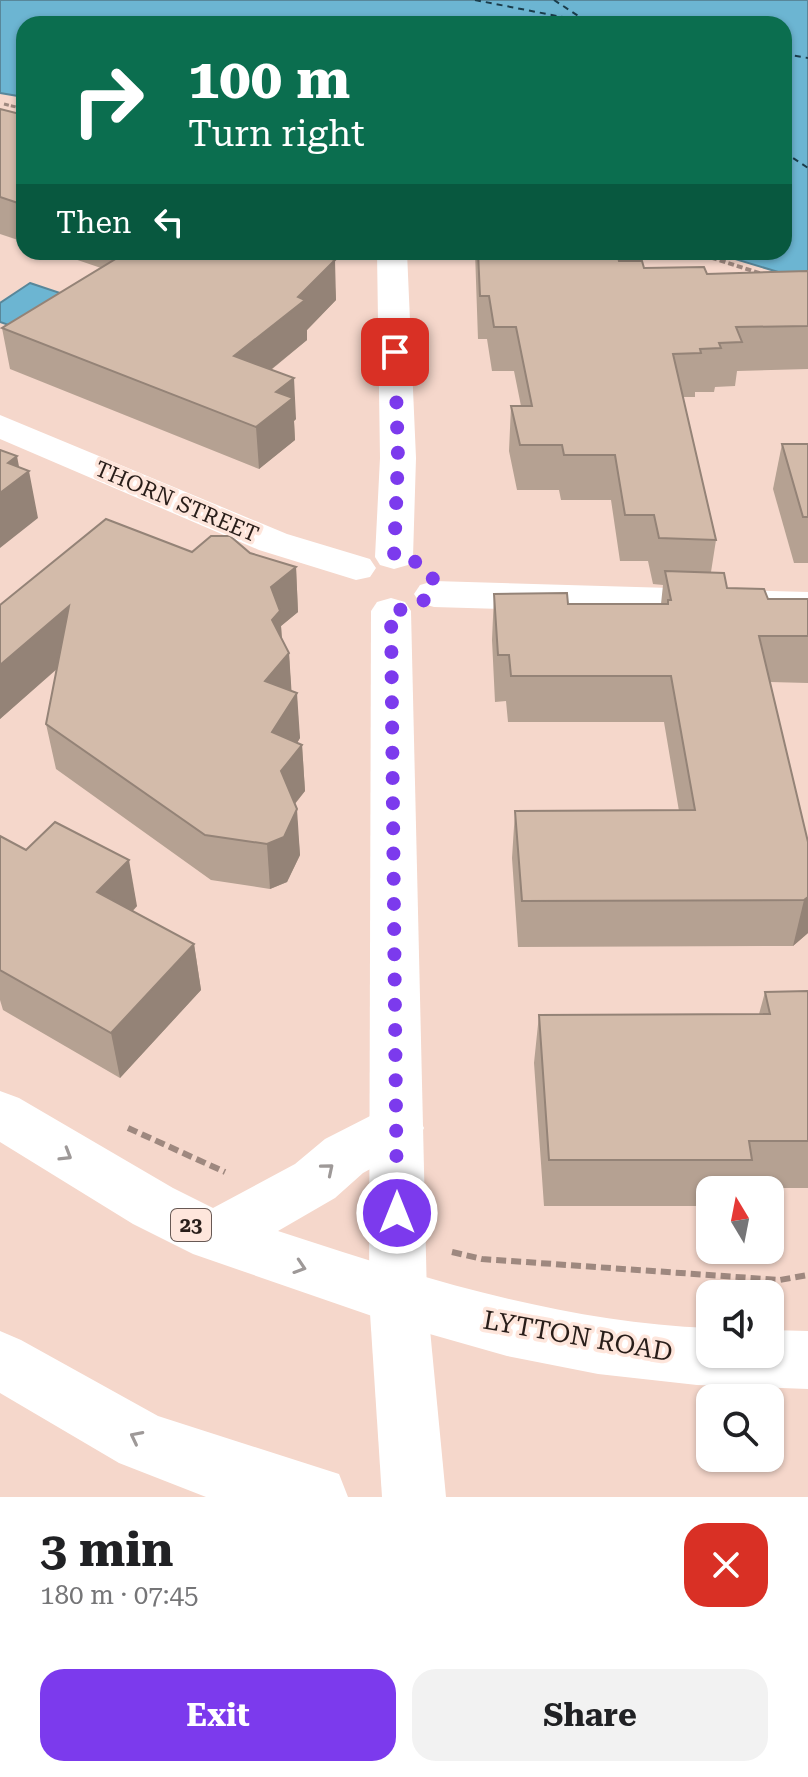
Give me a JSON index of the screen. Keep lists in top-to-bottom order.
{
  "streets": {
    "street": ["THORN STREET", "23", "LYTTON ROAD"]
  },
  "crossings": [
    ["23", "LYTTON ROAD"]
  ],
  "north": "top",
  "page": {
    "turn": ["100 m", "Turn right"],
    "then": "Then",
    "heading": ["3 min", "180 m · 07:45"],
    "buttons": ["Exit", "Share"]
  }
}
